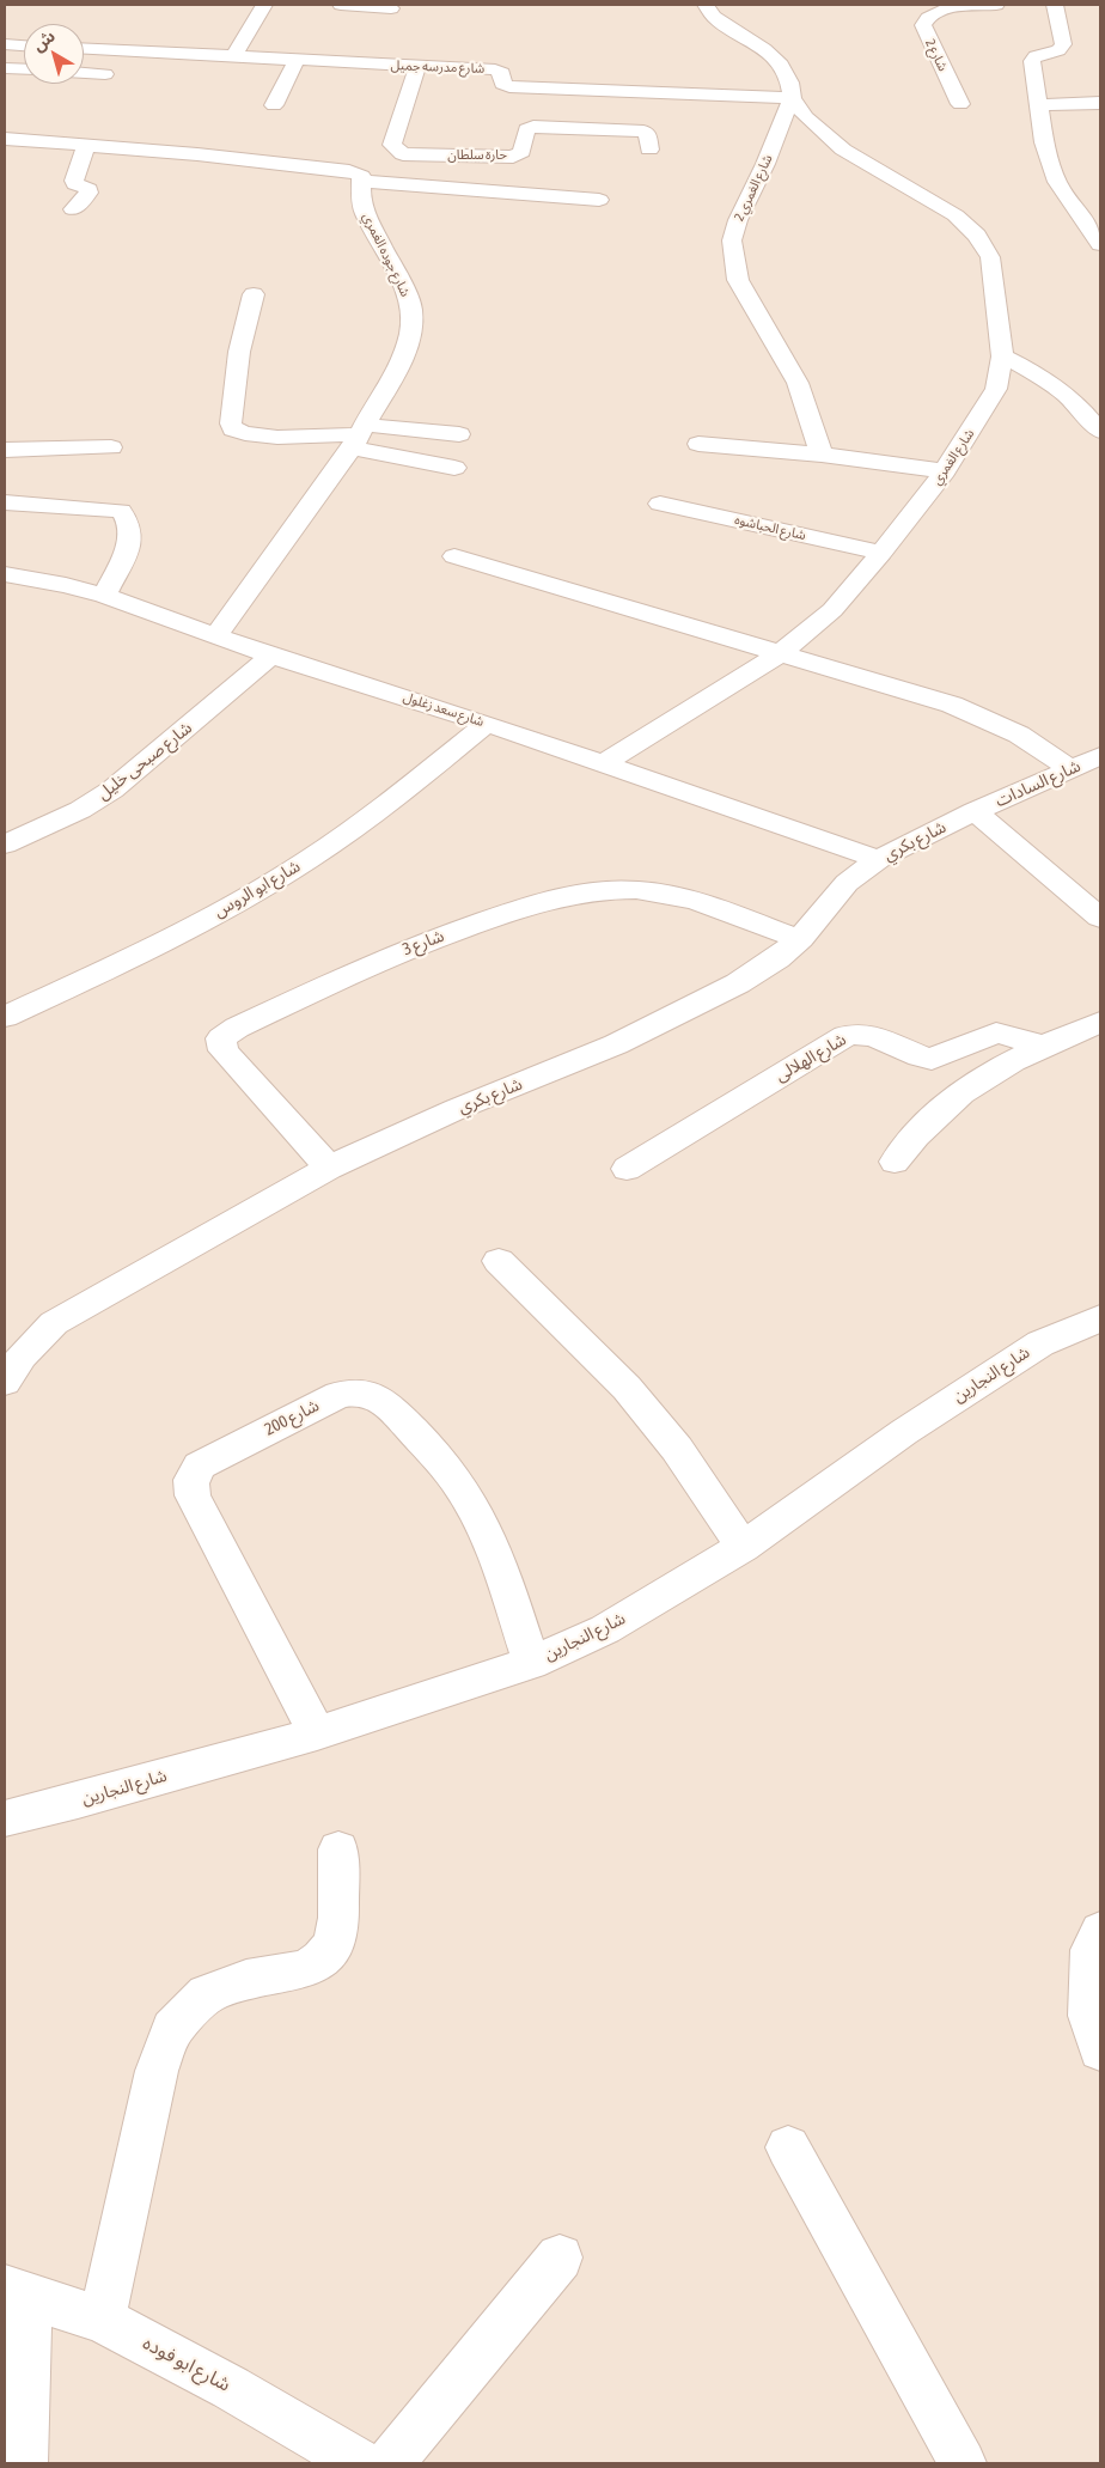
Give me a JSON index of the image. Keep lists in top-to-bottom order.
{
  "streets": {
    "street": [
      "شارع 2",
      "شارع مدرسه جميل",
      "حارة سلطان",
      "شارع الغمري 2",
      "شارع جوده الغمري",
      "شارع الغمري",
      "شارع الحباشوه",
      "شارع سعد زغلول",
      "شارع صبحى خليل",
      "شارع السادات",
      "شارع بكري",
      "شارع ابو الروس",
      "شارع 3",
      "شارع الهلالى",
      "شارع النجارين",
      "شارع 200",
      "شارع ابو فوده"
    ]
  },
  "crossings": [
    ["شارع مدرسه جميل", "حارة سلطان"],
    ["شارع مدرسه جميل", "شارع الغمري 2"],
    ["شارع مدرسه جميل", "شارع الغمري"],
    ["شارع الغمري 2", "شارع الغمري"],
    ["شارع جوده الغمري", "شارع سعد زغلول"],
    ["شارع الغمري", "شارع الحباشوه"],
    ["شارع الغمري", "شارع سعد زغلول"],
    ["شارع سعد زغلول", "شارع صبحى خليل"],
    ["شارع سعد زغلول", "شارع بكري"],
    ["شارع سعد زغلول", "شارع ابو الروس"],
    ["شارع السادات", "شارع بكري"],
    ["شارع بكري", "شارع 3"],
    ["شارع النجارين", "شارع 200"]
  ],
  "north": "top left"
}
